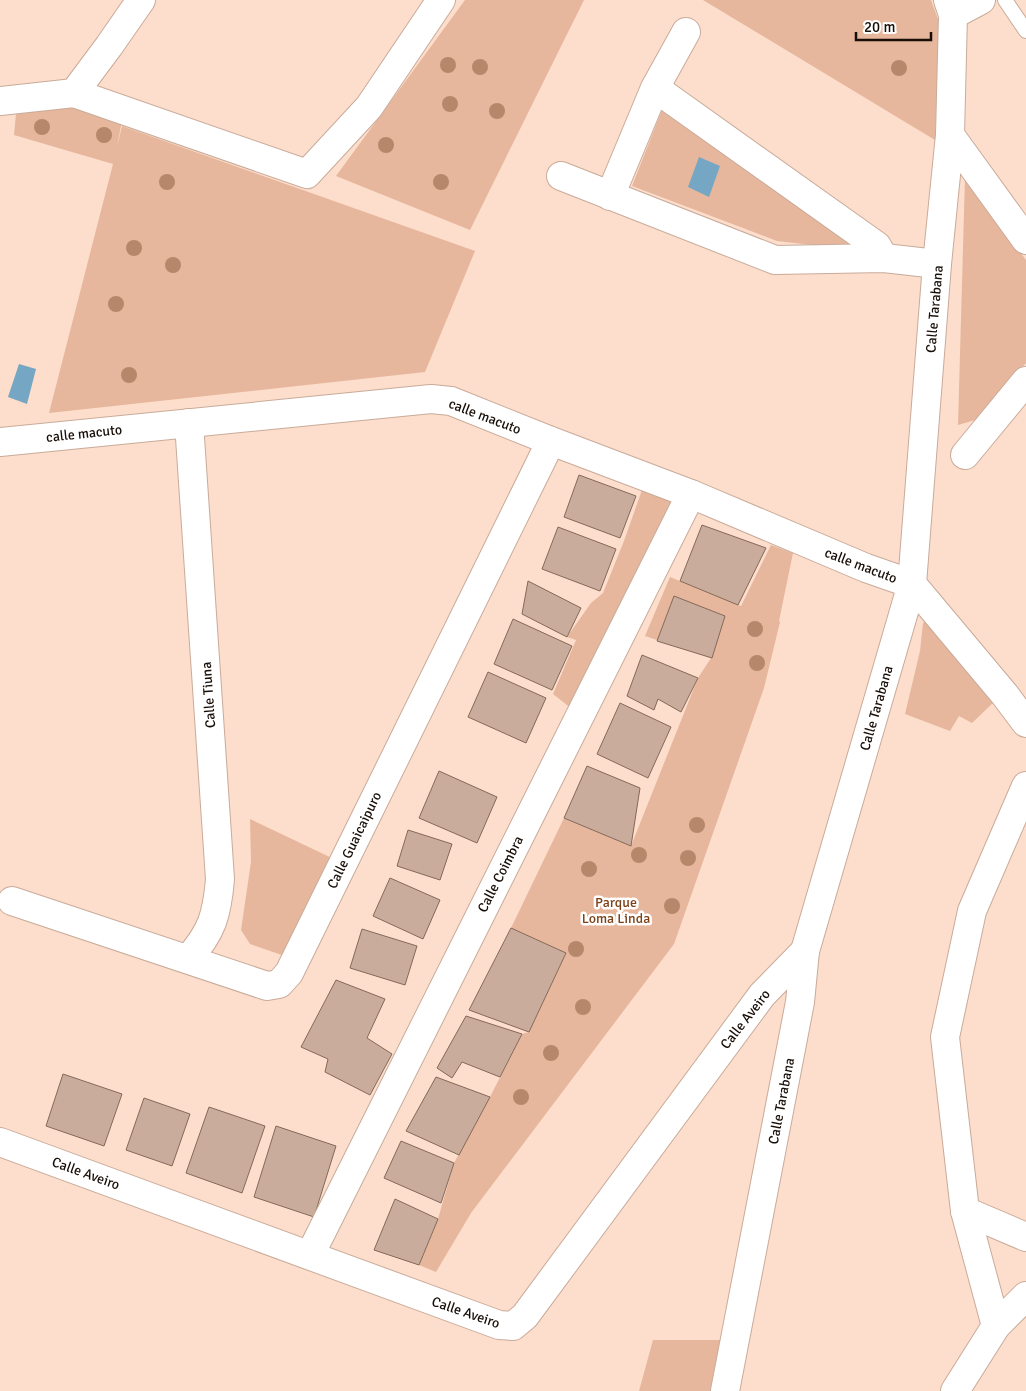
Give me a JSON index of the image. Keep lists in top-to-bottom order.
{
  "streets": {
    "street": [
      "Calle Tarabana",
      "calle macuto",
      "Calle Tiuna",
      "Calle Guaicaipuro",
      "Calle Coimbra",
      "Calle Aveiro"
    ]
  },
  "crossings": [
    ["Calle Tarabana", "calle macuto"],
    ["Calle Tarabana", "Calle Aveiro"],
    ["calle macuto", "Calle Tiuna"],
    ["calle macuto", "Calle Guaicaipuro"],
    ["calle macuto", "Calle Coimbra"],
    ["Calle Tiuna", "Calle Guaicaipuro"],
    ["Calle Coimbra", "Calle Aveiro"]
  ],
  "parks": ["Parque Loma Linda"],
  "scale_bar": "20 m"
}
